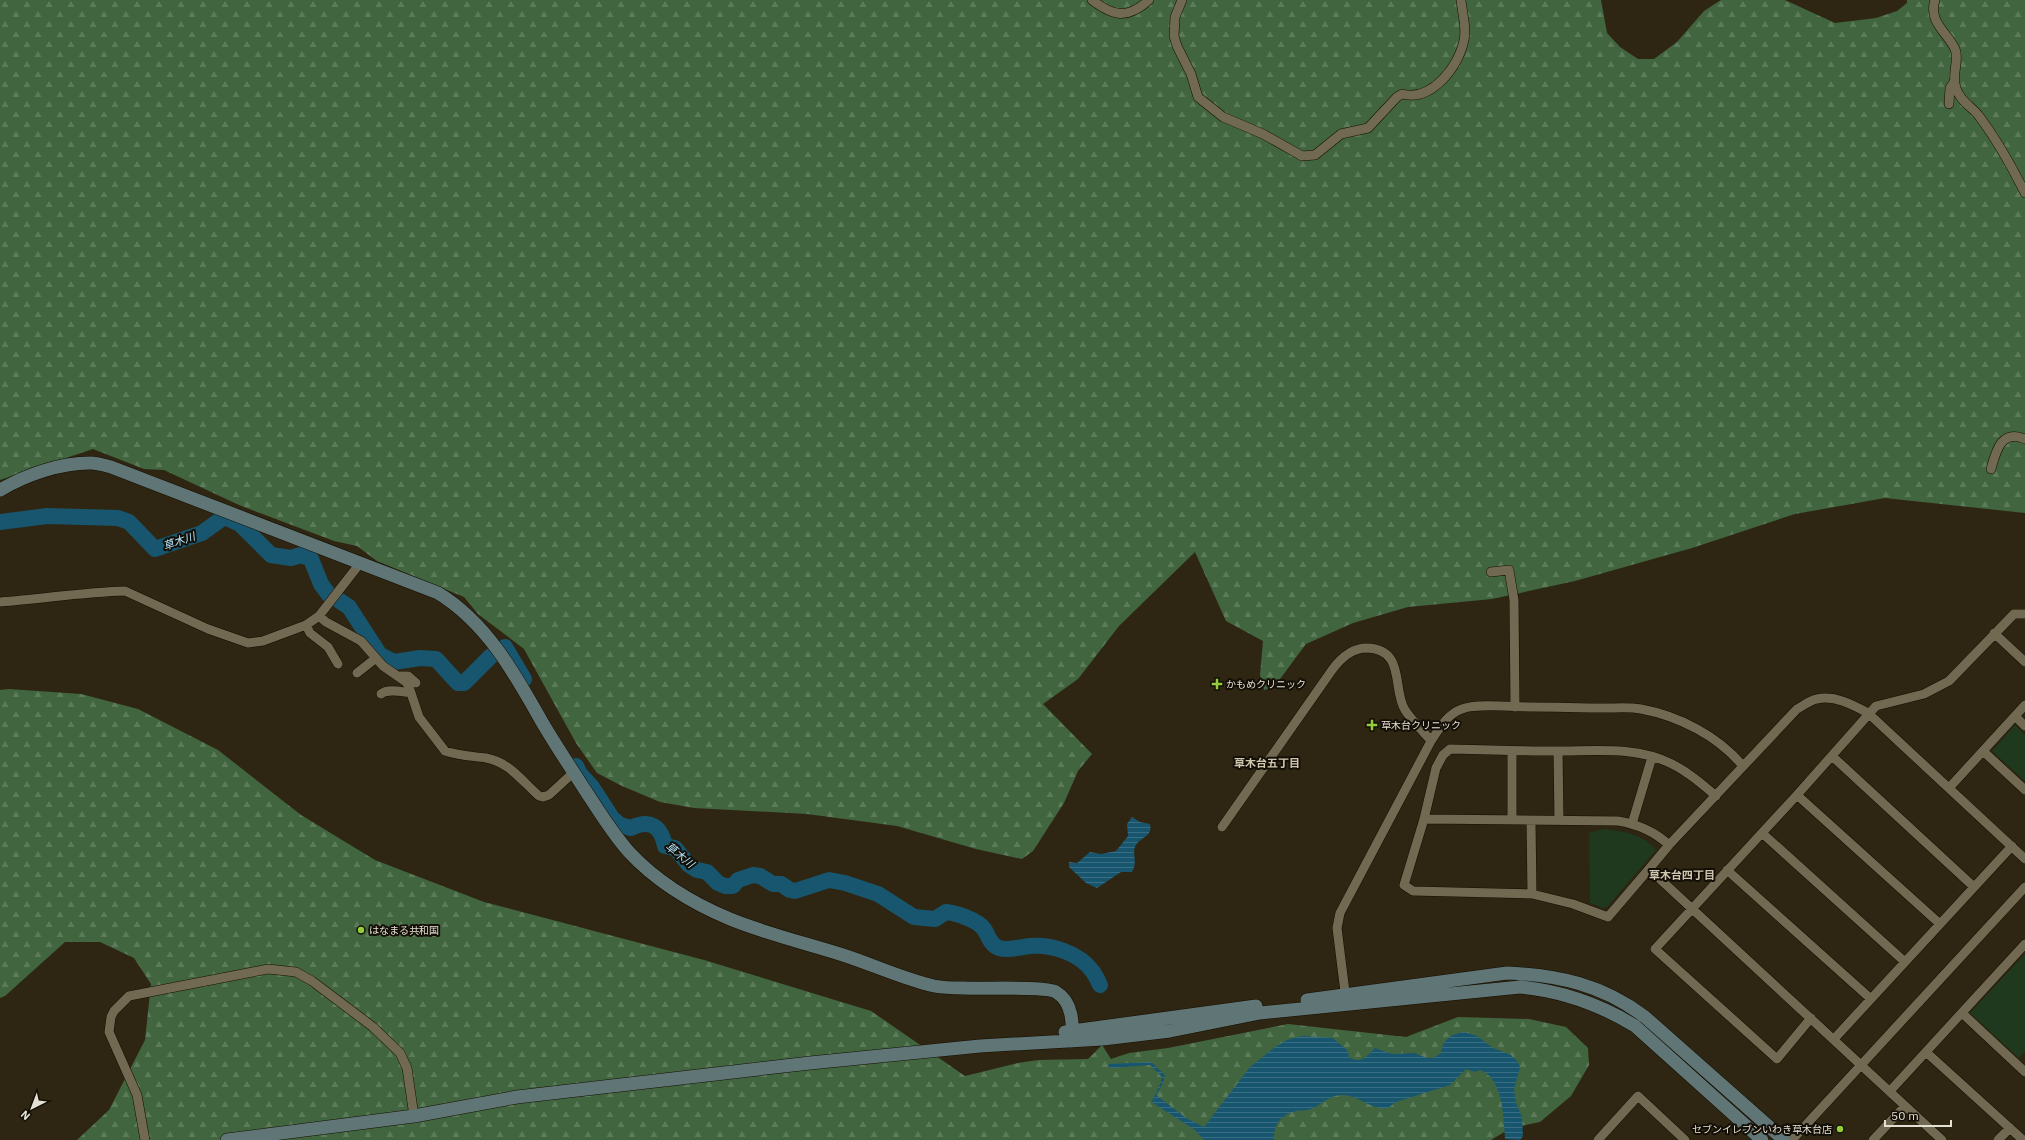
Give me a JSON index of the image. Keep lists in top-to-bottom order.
{
  "districts": ["草木台五丁目", "草木台四丁目"],
  "water": ["草木川"],
  "places": {
    "health": ["かもめクリニック", "草木台クリニック"],
    "other": ["はなまる共和国", "セブンイレブンいわき草木台店"]
  },
  "scale_bar": "50 m",
  "north": "bottom left"
}
